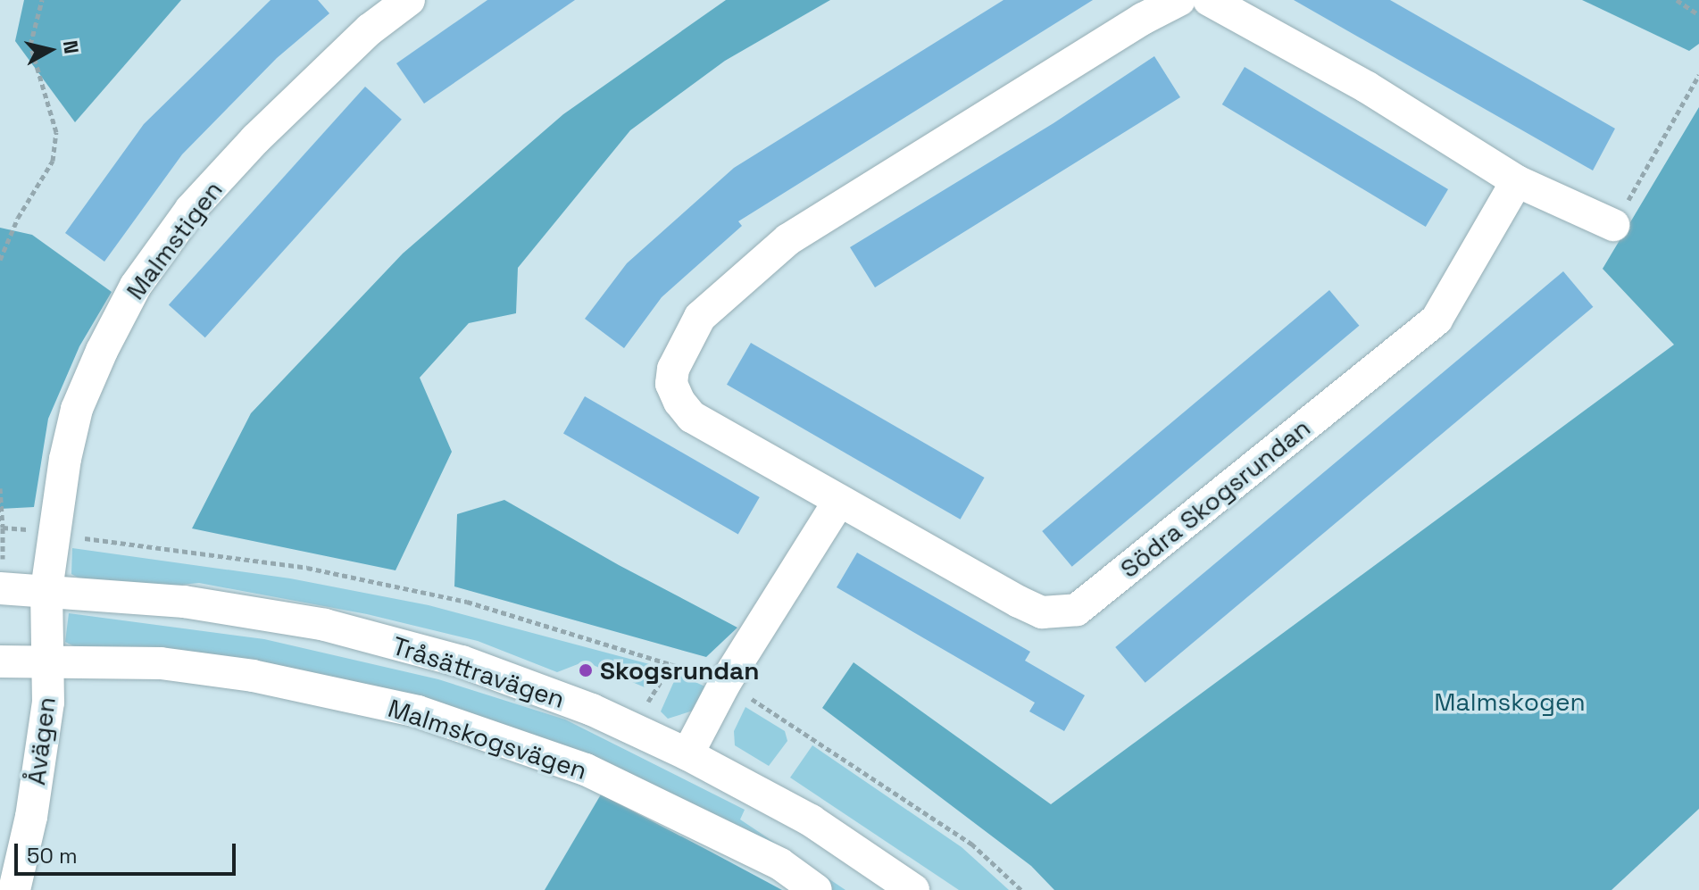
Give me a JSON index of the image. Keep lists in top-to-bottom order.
{
  "streets": {
    "street": [
      "Malmstigen",
      "Södra Skogsrundan",
      "Tråsättravägen",
      "Malmskogsvägen",
      "Åvägen"
    ]
  },
  "crossings": [
    ["Malmstigen", "Tråsättravägen"],
    ["Malmstigen", "Åvägen"],
    ["Tråsättravägen", "Åvägen"],
    ["Malmskogsvägen", "Åvägen"]
  ],
  "parks": ["Malmskogen"],
  "places": ["Skogsrundan"],
  "scale_bar": "50 m",
  "north": "right"
}
